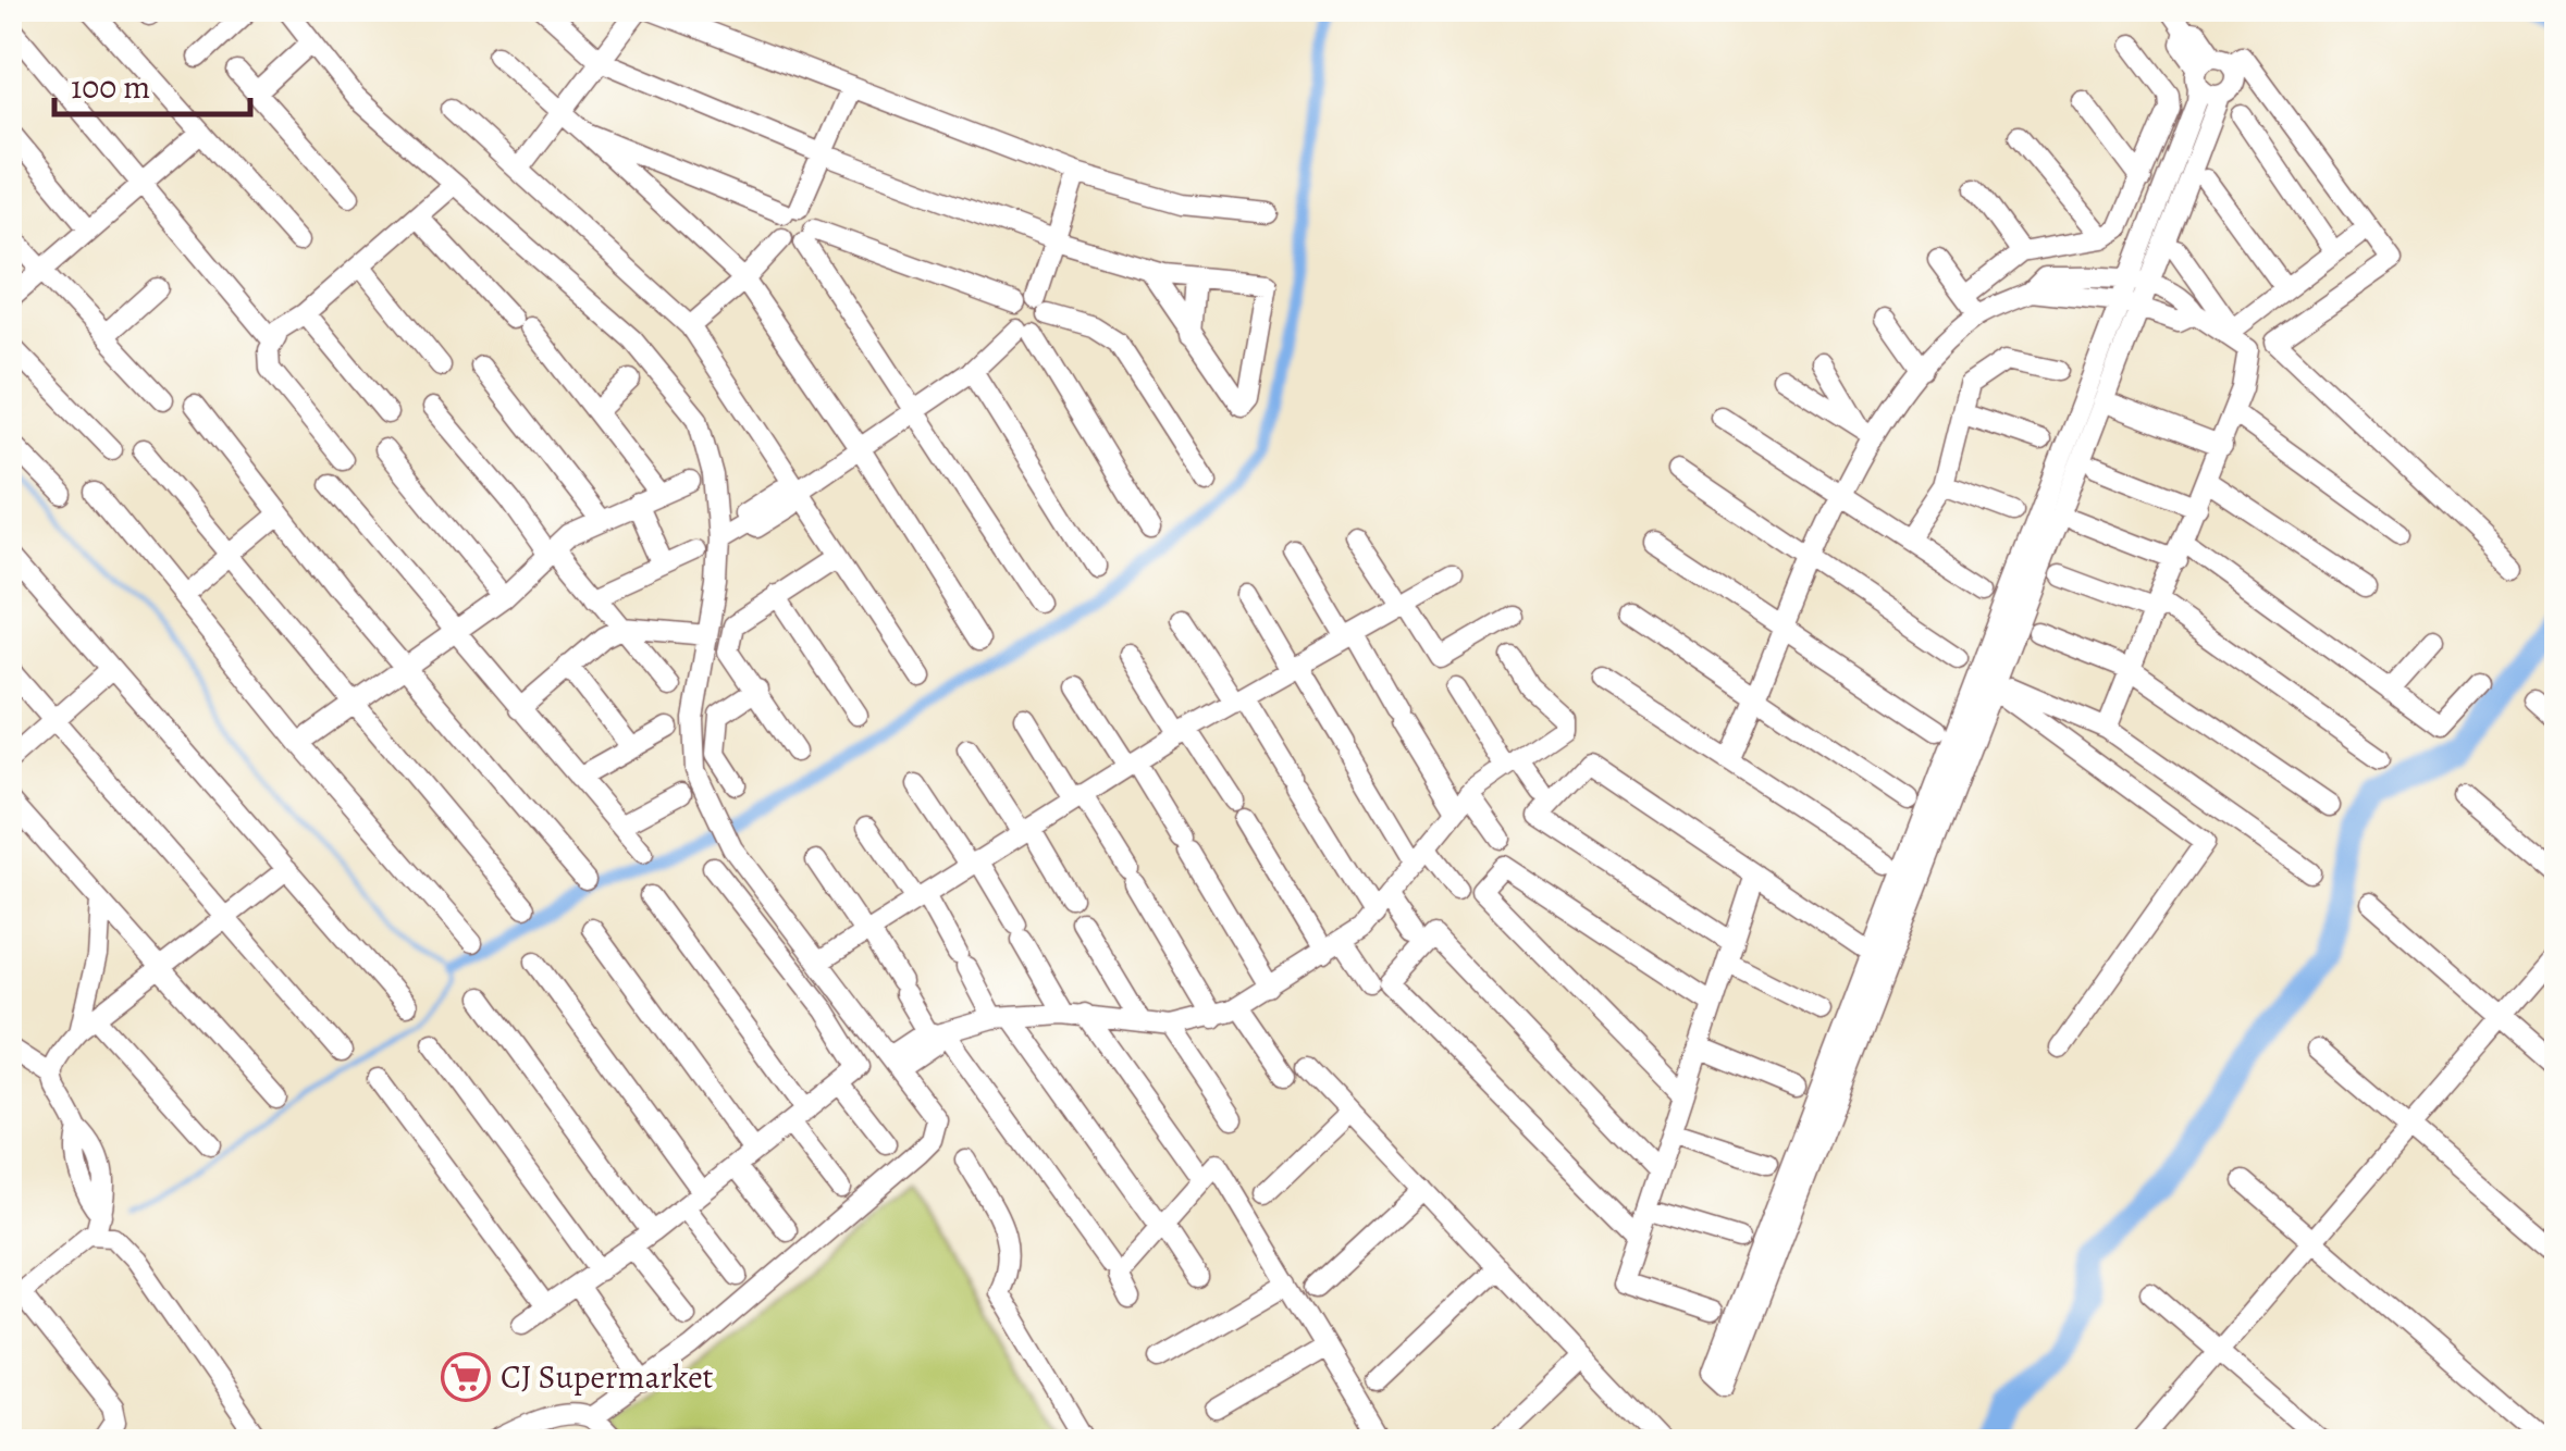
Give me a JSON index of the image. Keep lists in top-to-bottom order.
{
  "places": {
    "supermarket": ["CJ Supermarket"]
  },
  "scale_bar": "100 m"
}
